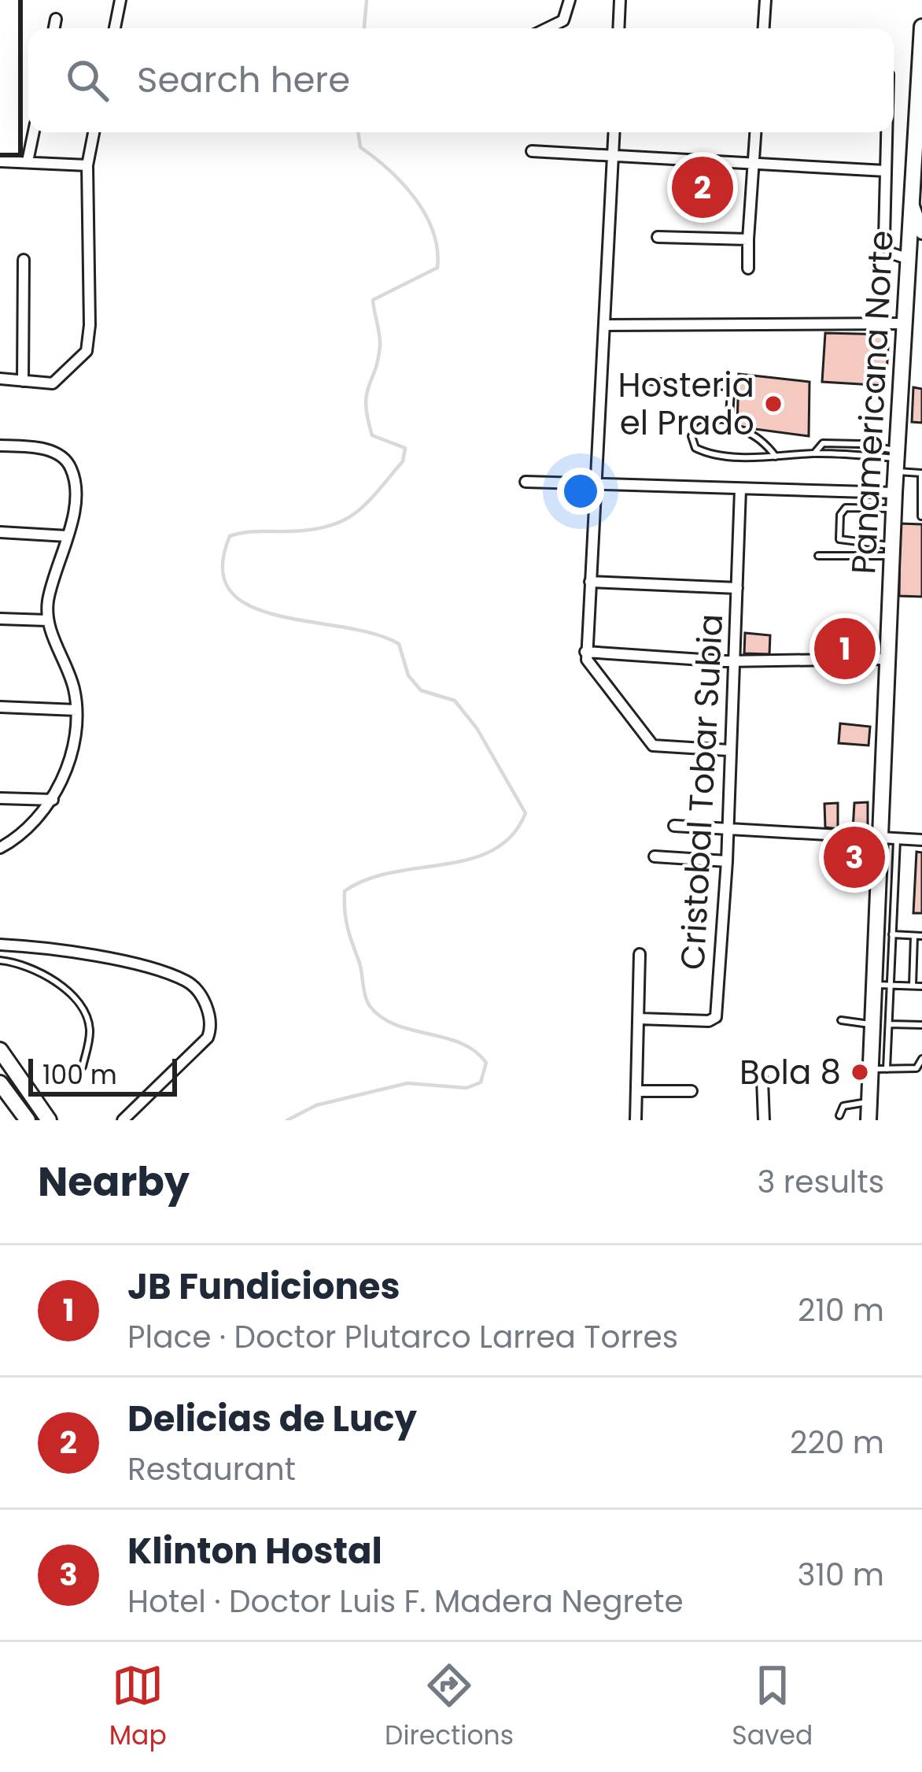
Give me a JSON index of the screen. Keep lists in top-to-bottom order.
{
  "streets": {
    "highway": ["Panamericana Norte"],
    "street": ["Cristobal Tobar Subia"]
  },
  "places": ["Hosteria el Prado", "Bola 8"],
  "scale_bar": "100 m",
  "page": {
    "search": "Search here",
    "pins": ["2", "1", "3"],
    "scale": "100 m",
    "heading": ["Nearby", "3 results"],
    "list": [
      {
        "mark": "1",
        "name": "JB Fundiciones",
        "note": "Place · Doctor Plutarco Larrea Torres",
        "value": "210 m"
      },
      {
        "mark": "2",
        "name": "Delicias de Lucy",
        "note": "Restaurant",
        "value": "220 m"
      },
      {
        "mark": "3",
        "name": "Klinton Hostal",
        "note": "Hotel · Doctor Luis F. Madera Negrete",
        "value": "310 m"
      }
    ],
    "nav": ["Map", "Directions", "Saved"]
  }
}
